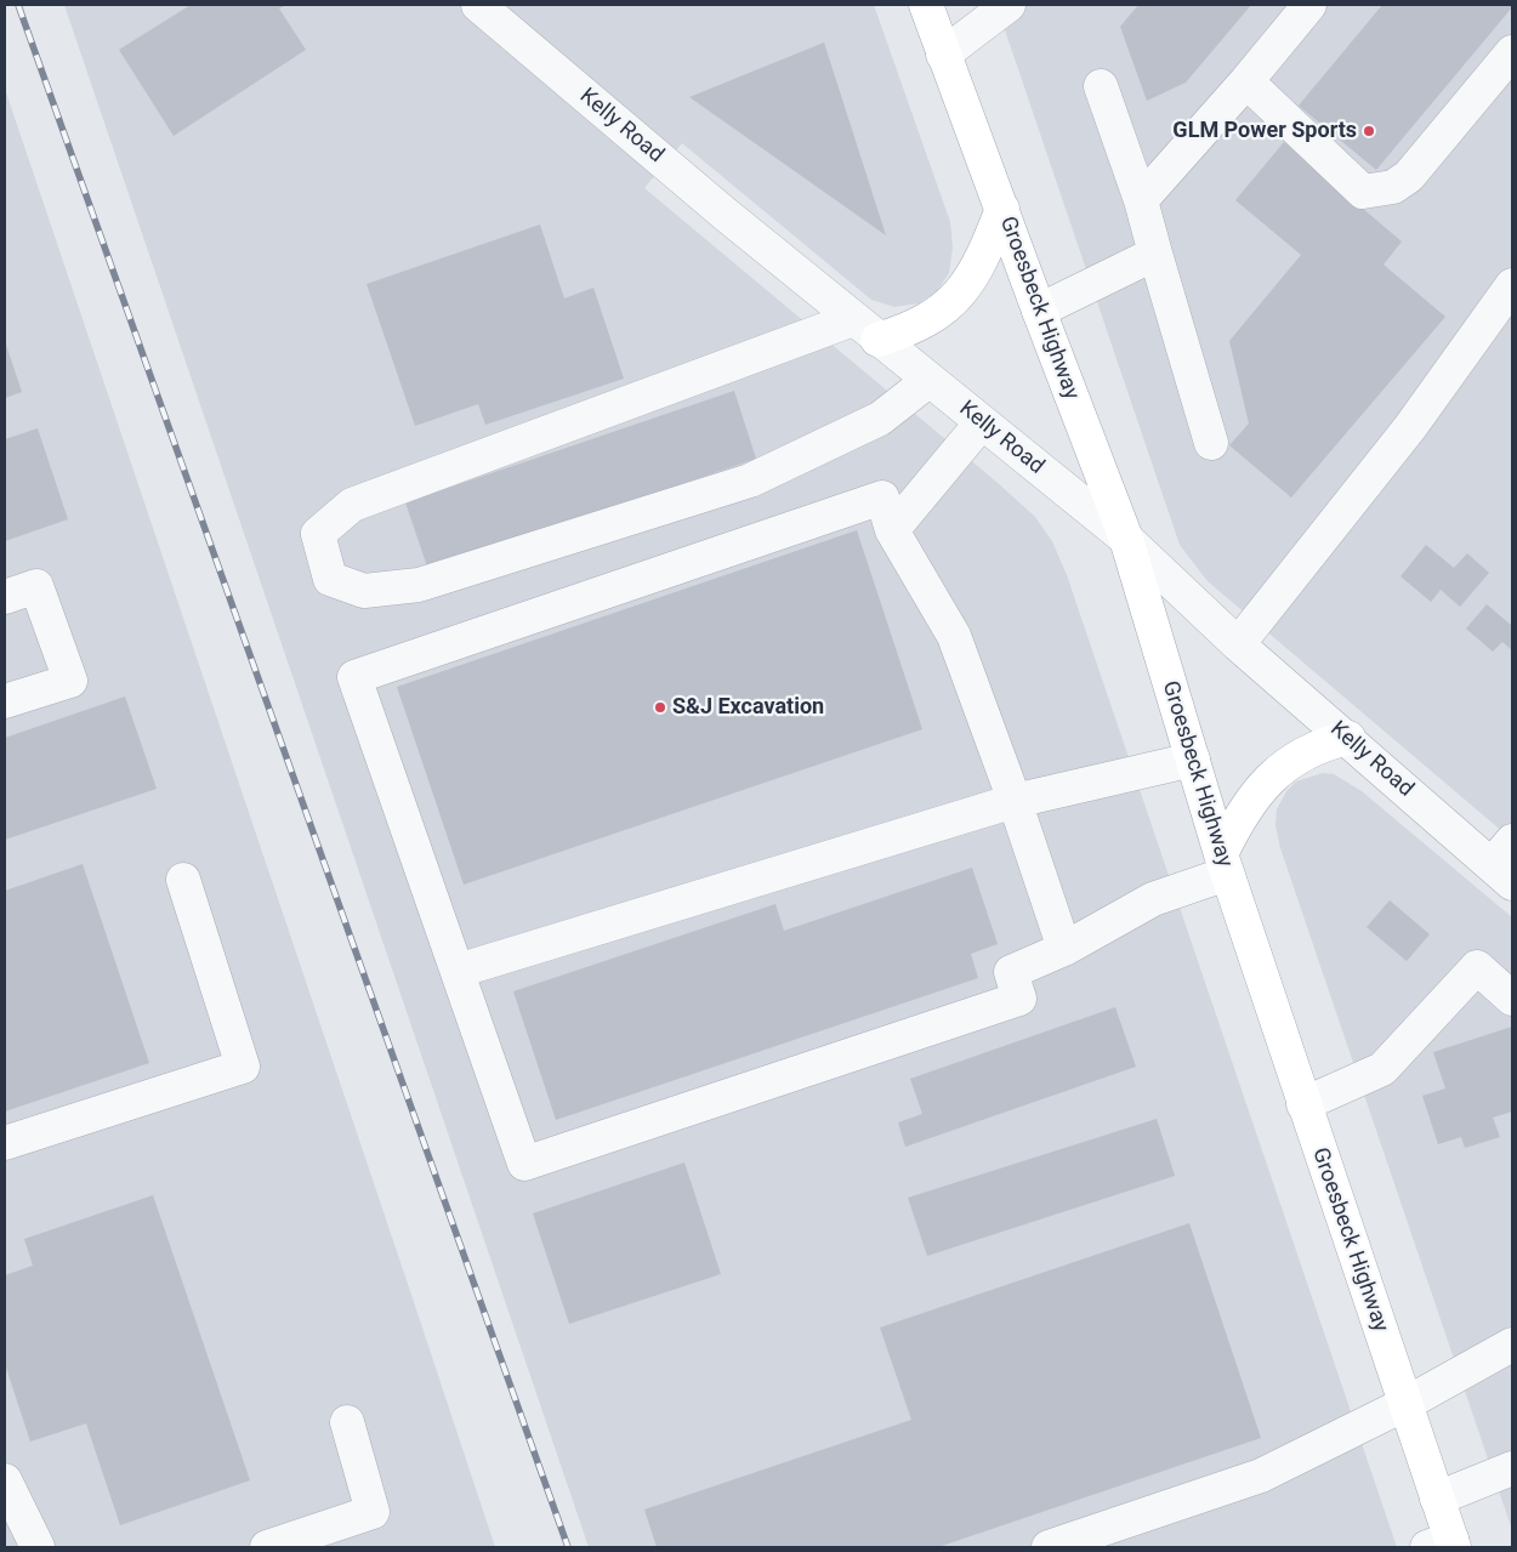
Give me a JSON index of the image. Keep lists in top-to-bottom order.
{
  "streets": {
    "main road": ["Groesbeck Highway"],
    "street": ["Kelly Road"]
  },
  "crossings": [
    ["Kelly Road", "Groesbeck Highway"]
  ],
  "places": ["GLM Power Sports", "S&J Excavation"]
}
